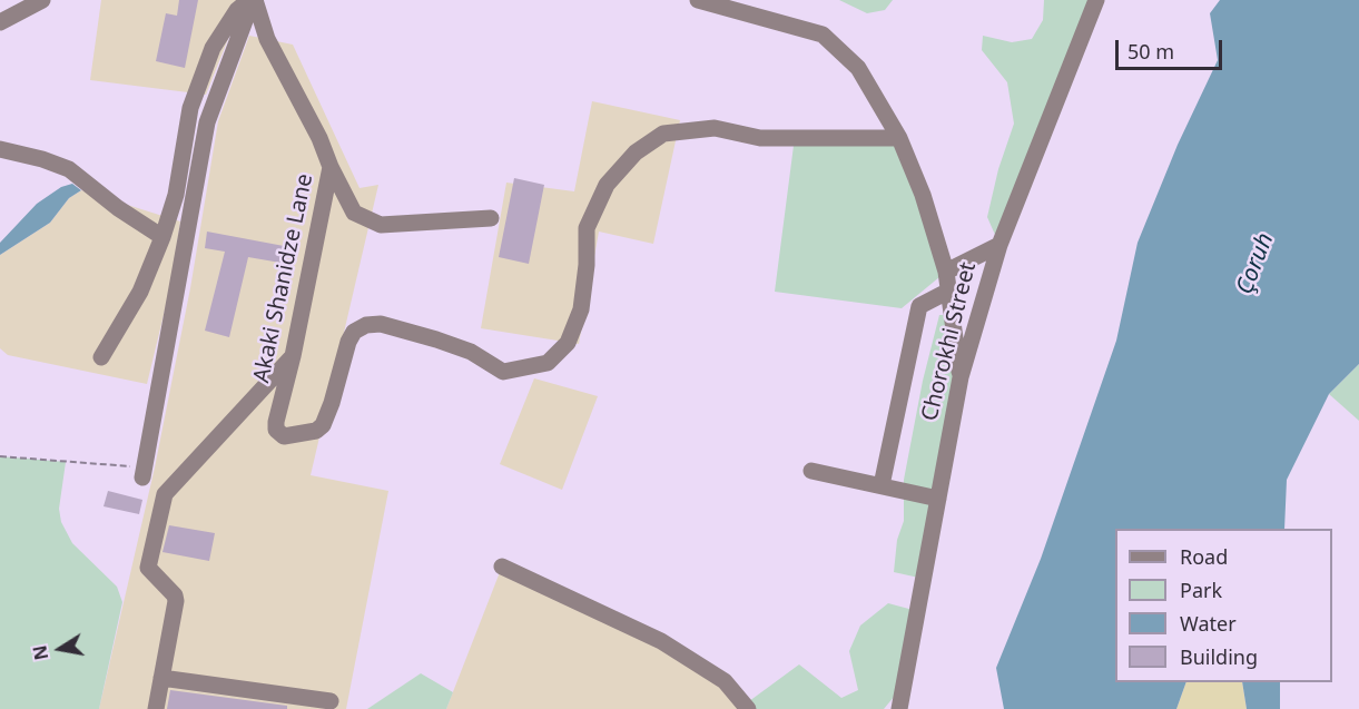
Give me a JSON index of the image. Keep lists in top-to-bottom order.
{
  "streets": {
    "street": ["Akaki Shanidze Lane", "Chorokhi Street"]
  },
  "water": ["Çoruh"],
  "legend": [
    "Road",
    "Park",
    "Water",
    "Building"
  ],
  "scale_bar": "50 m",
  "north": "left"
}
